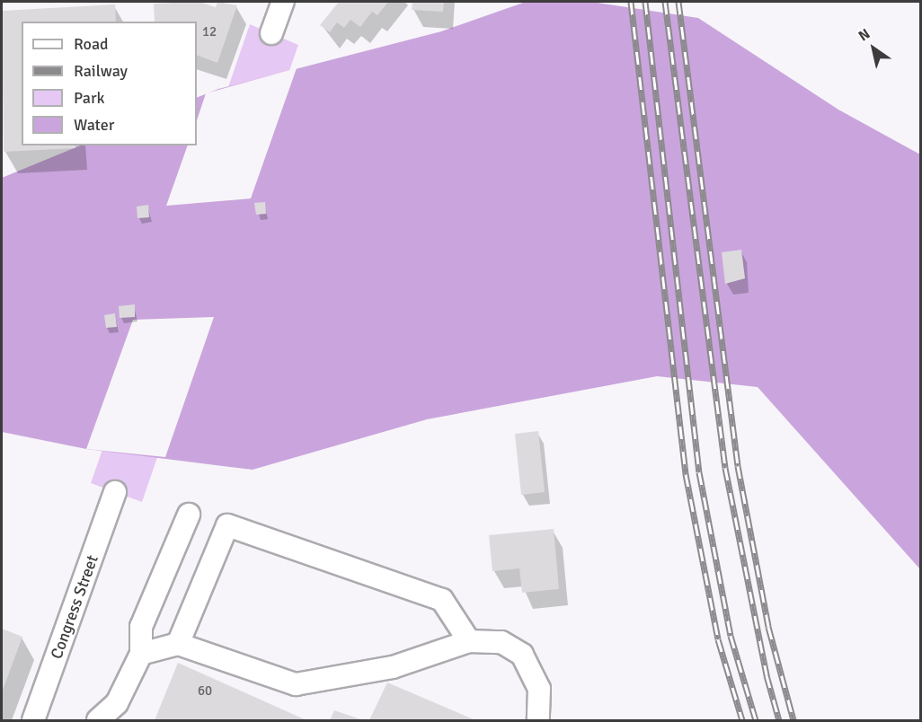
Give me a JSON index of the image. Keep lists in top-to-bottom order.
{
  "streets": {
    "street": ["Congress Street"]
  },
  "house_numbers": ["12", "60"],
  "legend": [
    "Road",
    "Railway",
    "Park",
    "Water"
  ],
  "north": "top left"
}
